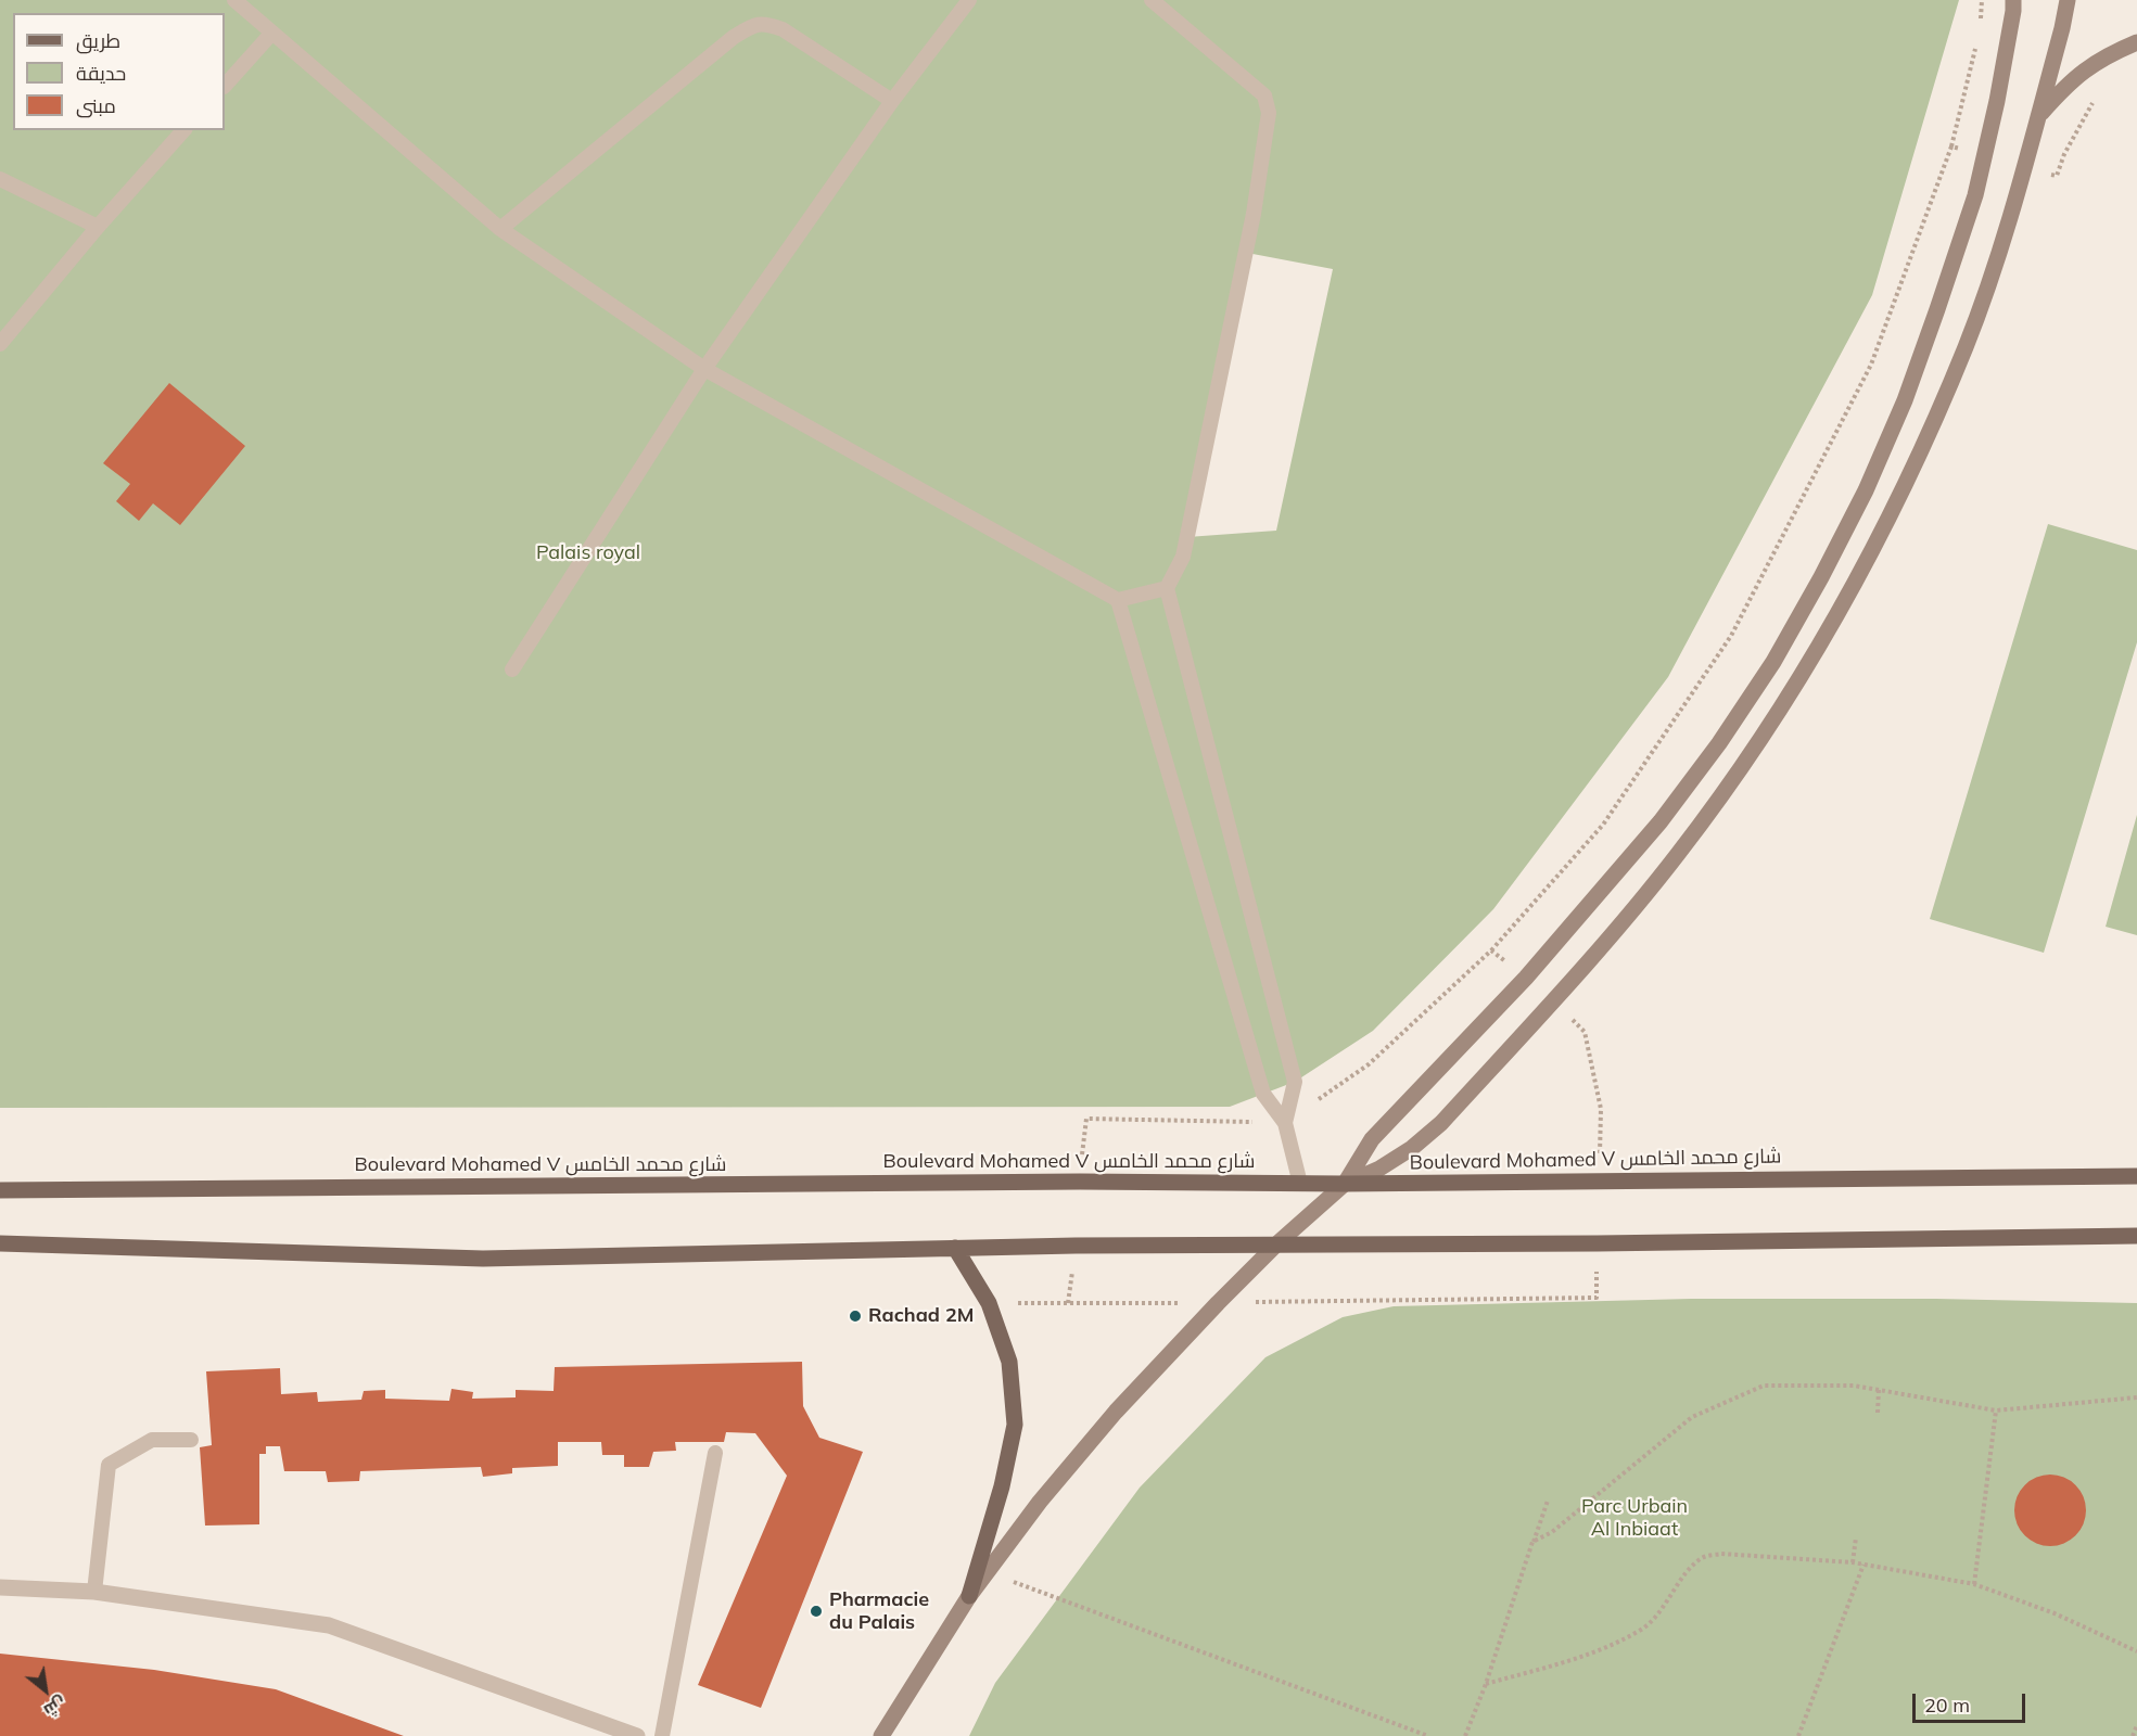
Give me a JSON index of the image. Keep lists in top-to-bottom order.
{
  "streets": {
    "main road": ["Boulevard Mohamed V شارع محمد الخامس"]
  },
  "parks": ["Palais royal", "Parc Urbain Al Inbiaat"],
  "places": ["Rachad 2M", "Pharmacie du Palais"],
  "legend": ["طريق", "حديقة", "مبنى"],
  "scale_bar": "20 m",
  "north": "bottom right"
}
